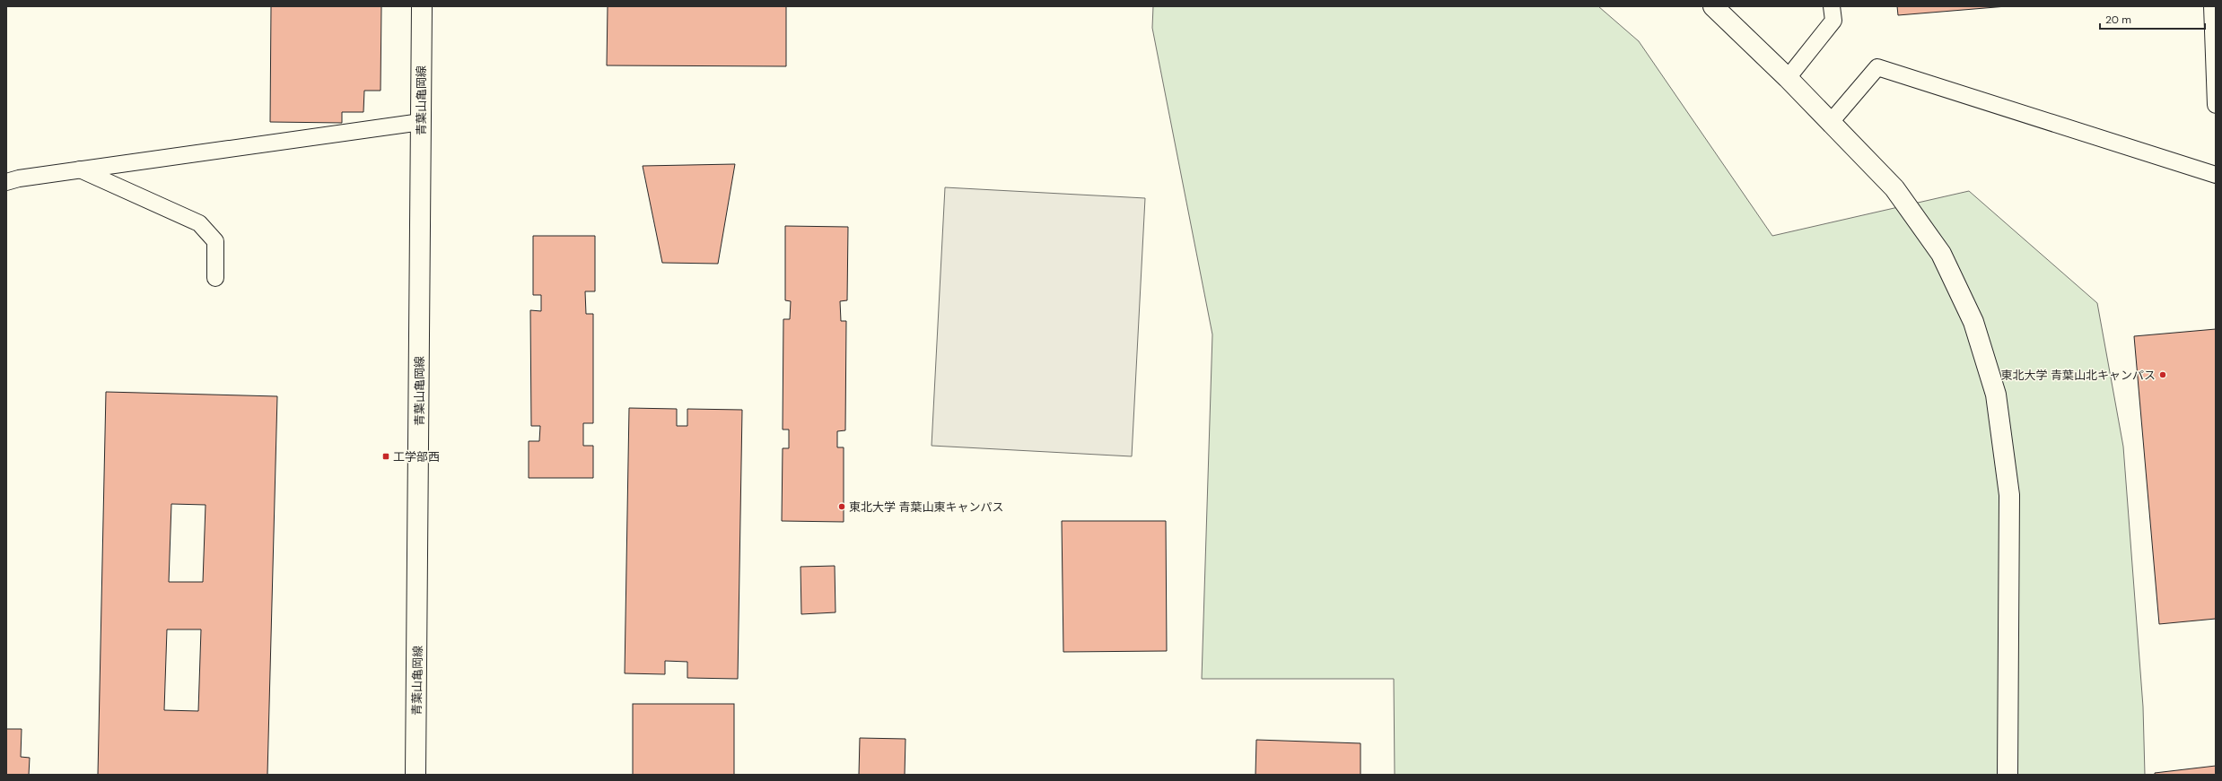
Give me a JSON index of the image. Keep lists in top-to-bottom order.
{
  "streets": {
    "street": ["青葉山亀岡線"]
  },
  "places": {
    "other": ["東北大学 青葉山北キャンパス", "東北大学 青葉山東キャンパス"],
    "transit": ["工学部西"]
  },
  "scale_bar": "20 m"
}
